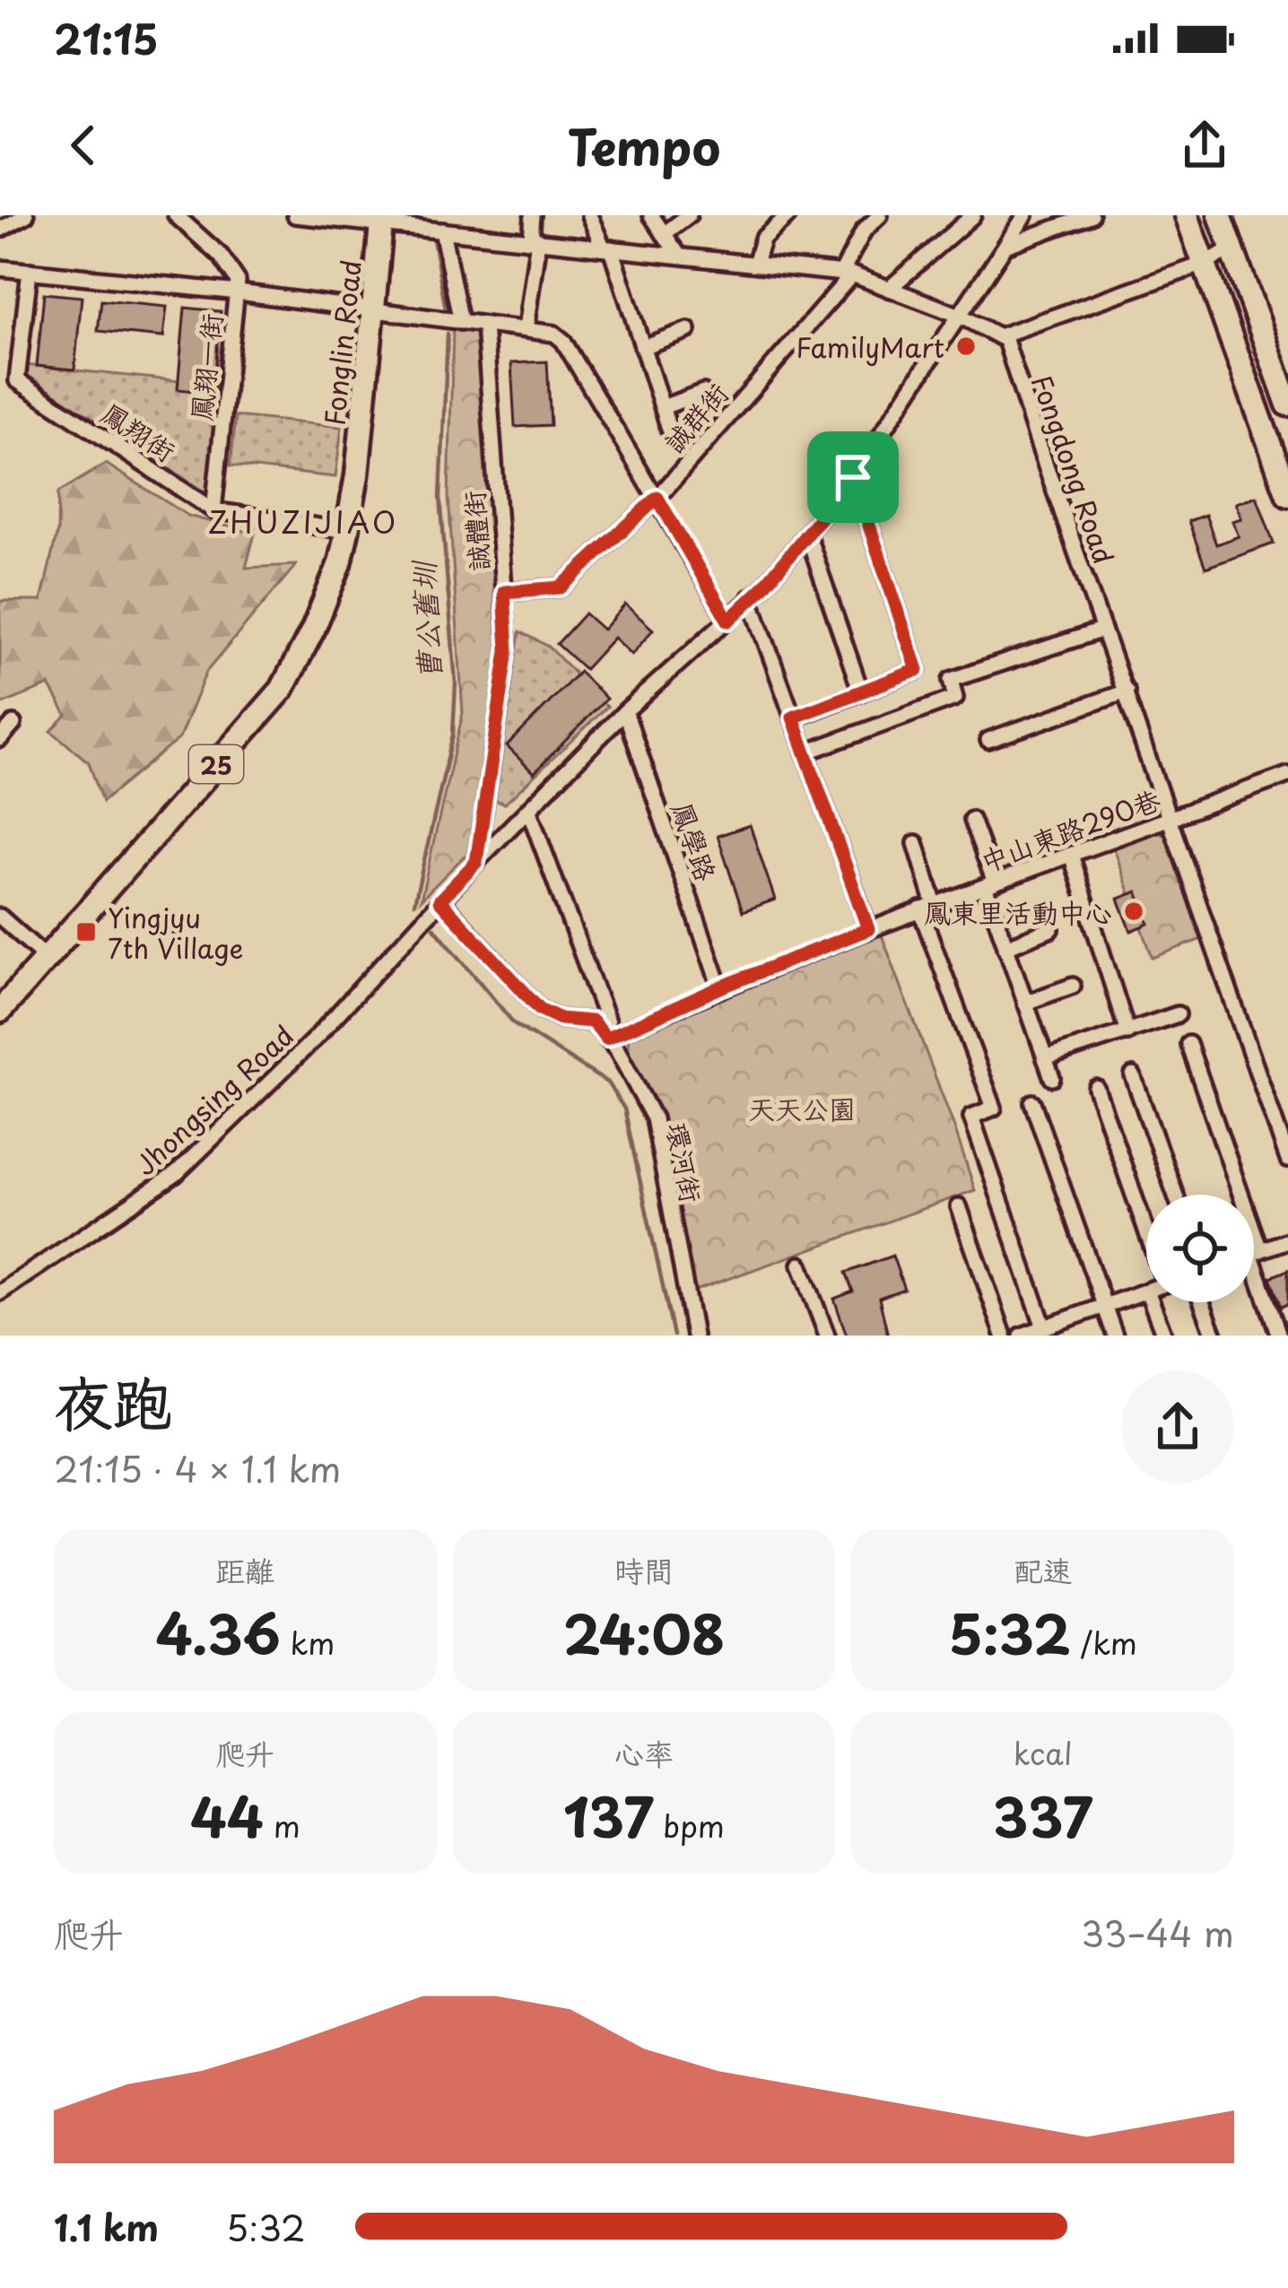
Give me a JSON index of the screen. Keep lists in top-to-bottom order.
{
  "streets": {
    "main road": ["Fonglin Road", "25"],
    "street": [
      "鳳翔一街",
      "誠群街",
      "鳳翔街",
      "Fongdong Road",
      "誠體街",
      "中山東路290巷",
      "鳳學路",
      "Jhongsing Road",
      "環河街"
    ]
  },
  "crossings": [
    ["Fonglin Road", "鳳翔街"],
    ["Fonglin Road", "25"],
    ["鳳翔一街", "鳳翔街"],
    ["誠群街", "誠體街"],
    ["鳳翔街", "25"],
    ["Fongdong Road", "中山東路290巷"],
    ["誠體街", "Jhongsing Road"],
    ["中山東路290巷", "鳳學路"],
    ["中山東路290巷", "環河街"],
    ["鳳學路", "Jhongsing Road"]
  ],
  "districts": ["ZHUZIJIAO"],
  "water": ["曹公舊圳"],
  "parks": ["天天公園"],
  "places": {
    "other": ["FamilyMart", "鳳東里活動中心"],
    "transit": ["Yingjyu 7th Village"]
  },
  "page": {
    "status": "21:15",
    "header": "Tempo",
    "heading": ["夜跑", "21:15 · 4 × 1.1 km"],
    "stats": [
      ["距離", "4.36 km"],
      ["時間", "24:08"],
      ["配速", "5:32 /km"],
      ["爬升", "44 m"],
      ["心率", "137 bpm"],
      ["kcal", "337"]
    ],
    "chart": ["爬升", "33–44 m"],
    "list": [
      {
        "name": "1.1 km",
        "note": "5:32"
      }
    ]
  }
}
